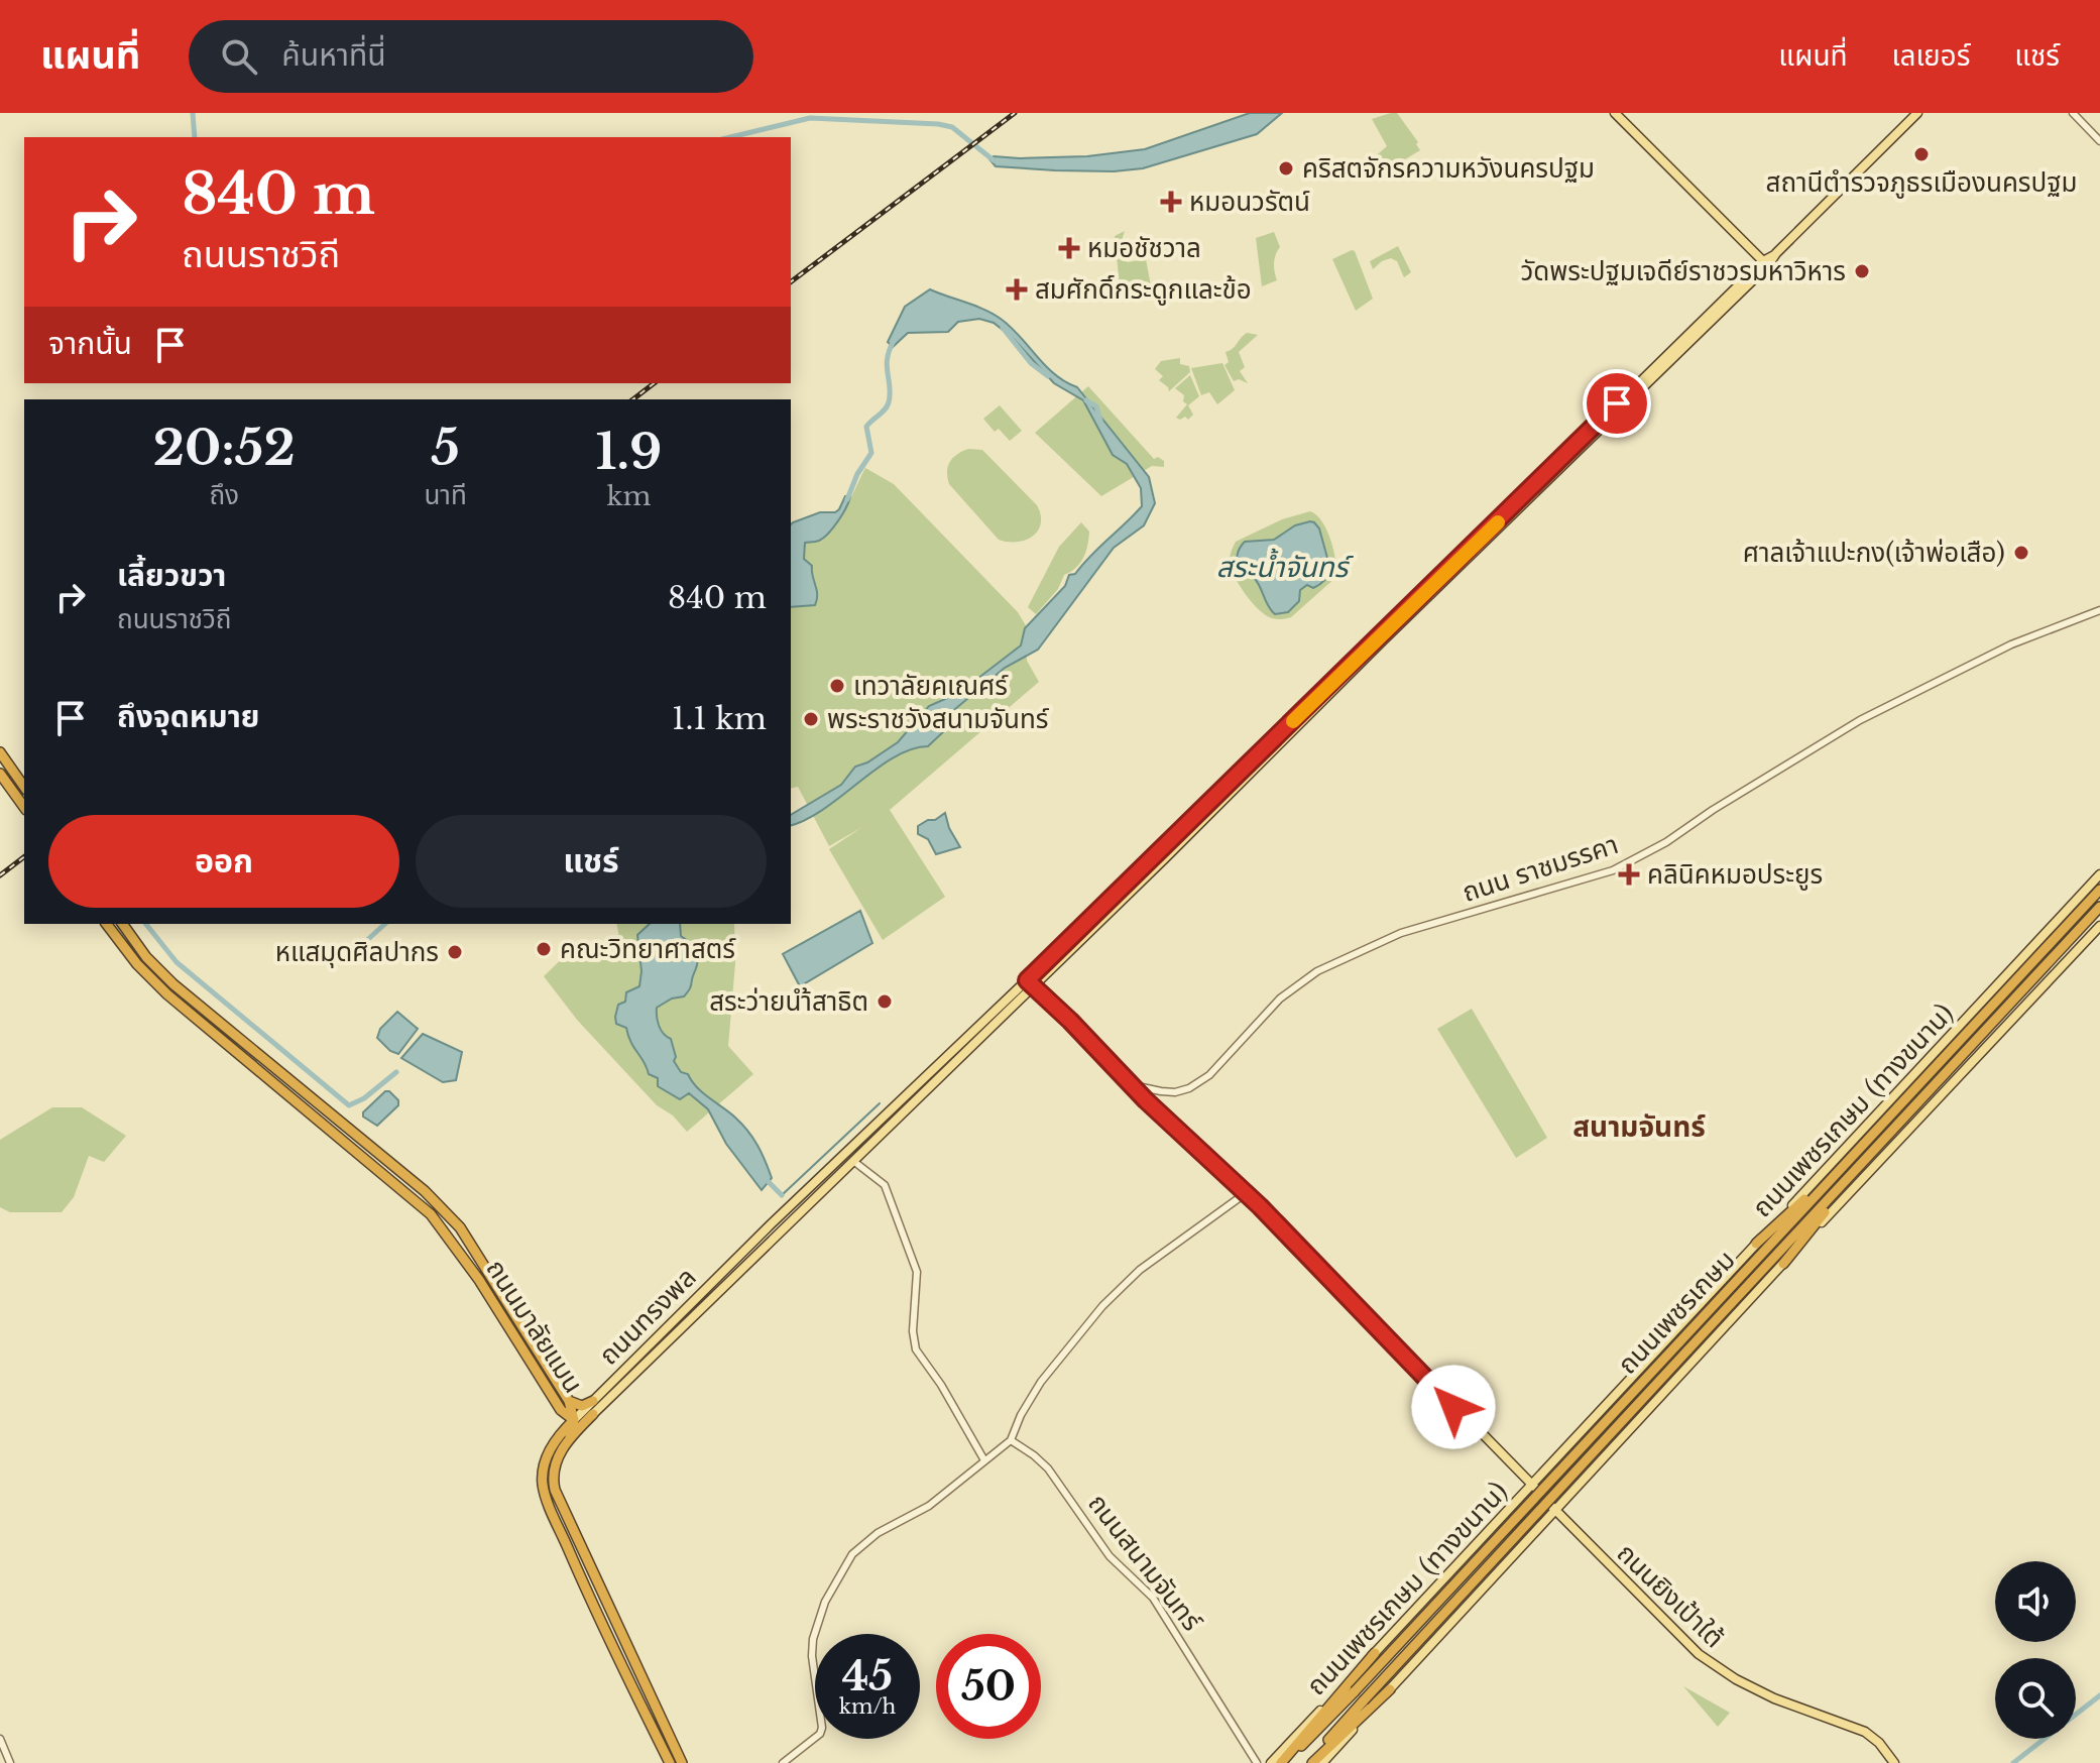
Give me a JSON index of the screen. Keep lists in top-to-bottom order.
{
  "streets": {
    "highway": ["ถนนเพชรเกษม", "ถนนทรงพล", "ถนนมาลัยแมน"],
    "main road": ["ถนนเพชรเกษม (ทางขนาน)", "ถนนยิงเป้าใต้"],
    "street": ["ถนน ราชมรรคา", "ถนนสนามจันทร์"]
  },
  "crossings": [
    ["ถนน ราชมรรคา", "ถนนยิงเป้าใต้"],
    ["ถนนเพชรเกษม (ทางขนาน)", "ถนนยิงเป้าใต้"],
    ["ถนนทรงพล", "ถนนมาลัยแมน"],
    ["ถนนทรงพล", "ถนนยิงเป้าใต้"]
  ],
  "districts": ["สนามจันทร์"],
  "water": ["สระน้ำจันทร์"],
  "places": {
    "other": [
      "สถานีตำรวจภูธรเมืองนครปฐม",
      "คริสตจักรความหวังนครปฐม",
      "วัดพระปฐมเจดีย์ราชวรมหาวิหาร",
      "ศาลเจ้าแปะกง(เจ้าพ่อเสือ)",
      "เทวาลัยคเณศร์",
      "พระราชวังสนามจันทร์",
      "คณะวิทยาศาสตร์",
      "หแสมุดศิลปากร",
      "สระว่ายนำ้สาธิต"
    ],
    "health": [
      "หมอนวรัตน์",
      "หมอชัชวาล",
      "สมศักดิ์กระดูกและข้อ",
      "คลินิคหมอประยูร"
    ]
  },
  "page": {
    "header": "แผนที่",
    "search": "ค้นหาที่นี่",
    "nav": ["แผนที่", "เลเยอร์", "แชร์"],
    "turn": ["840 m", "ถนนราชวิถี"],
    "then": "จากนั้น",
    "eta": [
      "20:52",
      "ถึง",
      "5",
      "นาที",
      "1.9",
      "km"
    ],
    "list": [
      {
        "name": "เลี้ยวขวา",
        "note": "ถนนราชวิถี",
        "value": "840 m"
      },
      {
        "name": "ถึงจุดหมาย",
        "value": "1.1 km"
      }
    ],
    "buttons": ["ออก", "แชร์"],
    "speed": "45 km/h",
    "limit": "50"
  }
}
